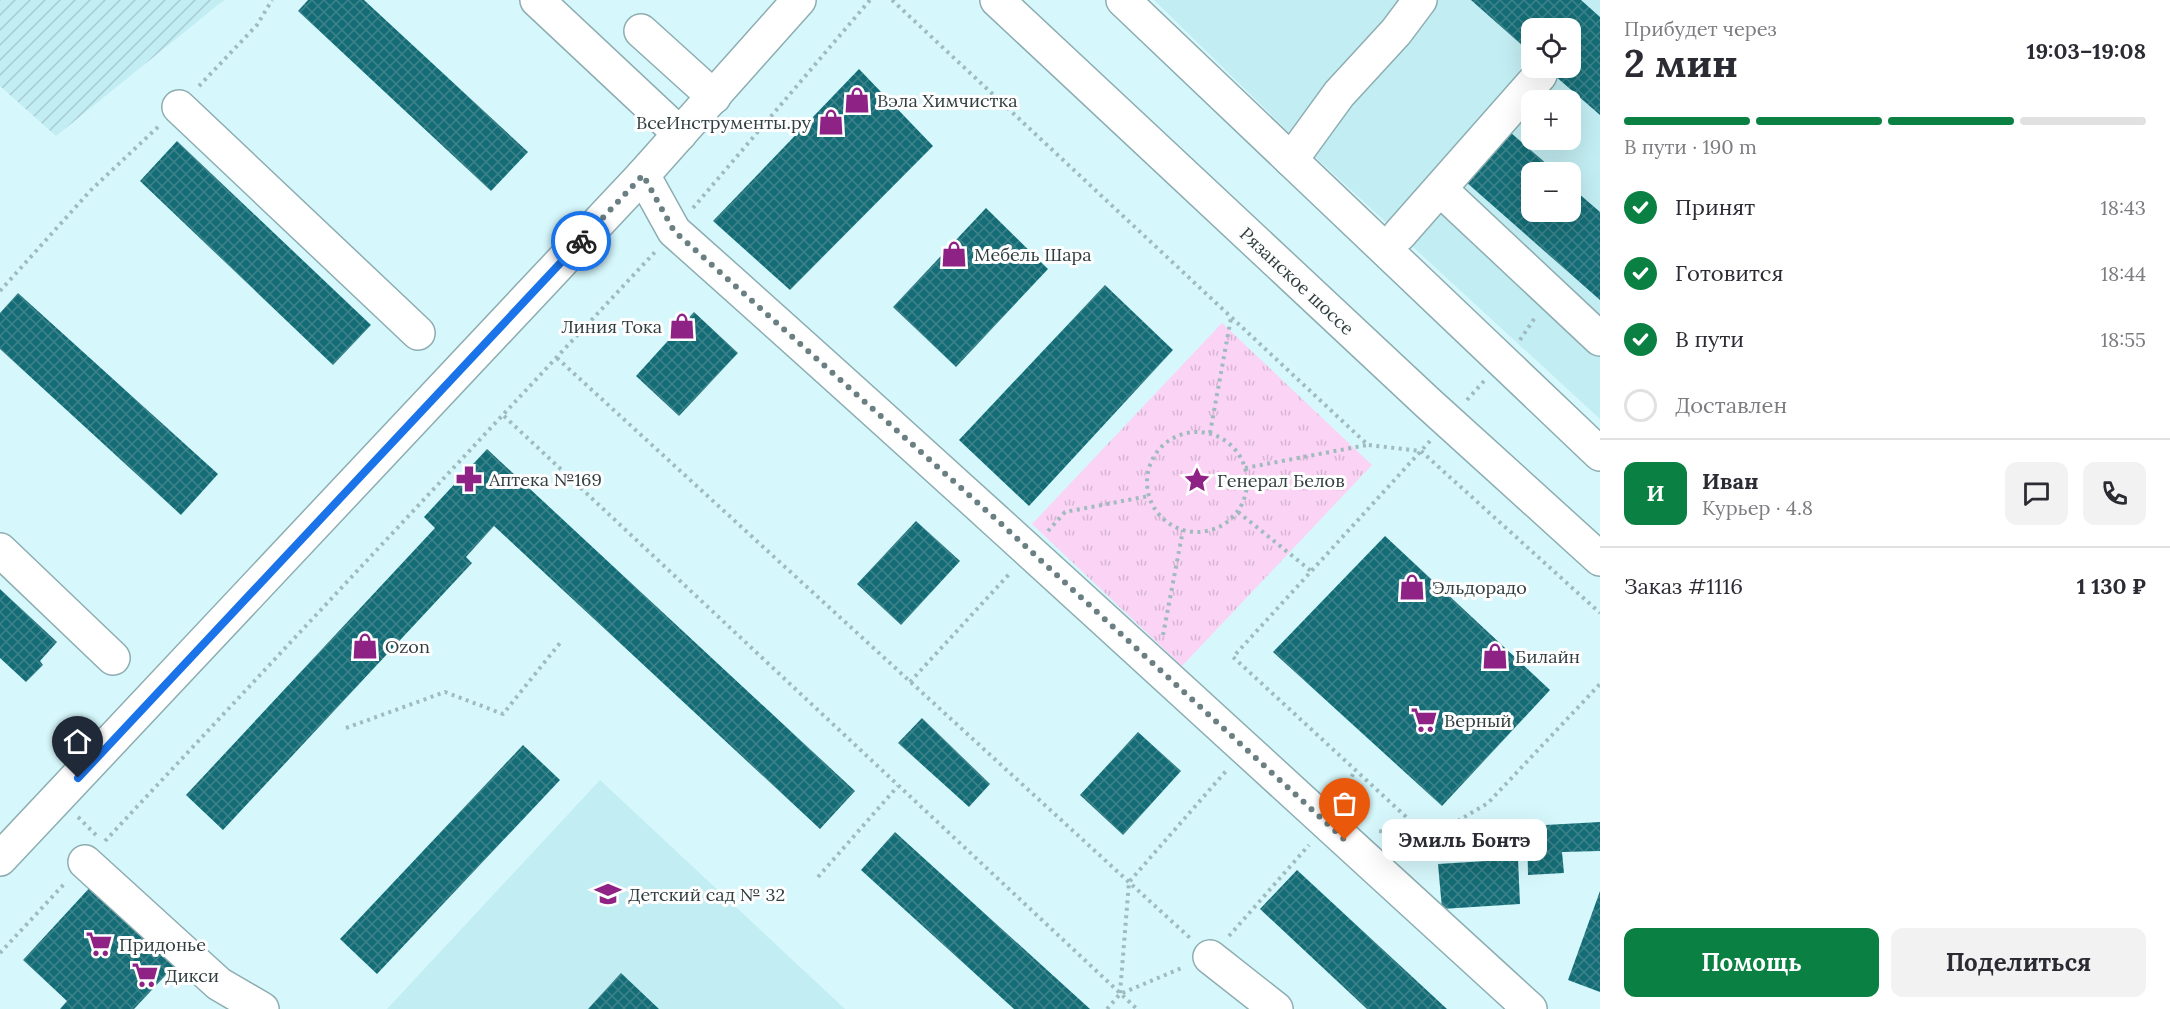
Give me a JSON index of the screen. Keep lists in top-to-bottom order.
{
  "streets": {
    "street": ["Рязанское шоссе"]
  },
  "places": {
    "shop": [
      "Вэла Химчистка",
      "ВсеИнструменты.ру",
      "Мебель Шара",
      "Линия Тока",
      "Эльдорадо",
      "Ozon",
      "Билайн"
    ],
    "pharmacy": ["Аптека №169"],
    "place": ["Генерал Белов"],
    "supermarket": ["Верный", "Придонье", "Дикси"],
    "other": ["Эмиль Бонтэ"],
    "school or university": ["Детский сад № 32"]
  },
  "page": {
    "heading": ["2 мин", "Прибудет через", "19:03–19:08"],
    "panel": [
      "Иван",
      "Курьер · 4.8",
      "Заказ #1116",
      "1 130 ₽"
    ],
    "map_buttons": ["+", "−"],
    "bar": "В пути · 190 m",
    "list": [
      ["Принят", "18:43"],
      ["Готовится", "18:44"],
      ["В пути", "18:55"],
      "Доставлен"
    ],
    "round": "И",
    "bubble": "Эмиль Бонтэ",
    "buttons": ["Помощь", "Поделиться"]
  }
}
